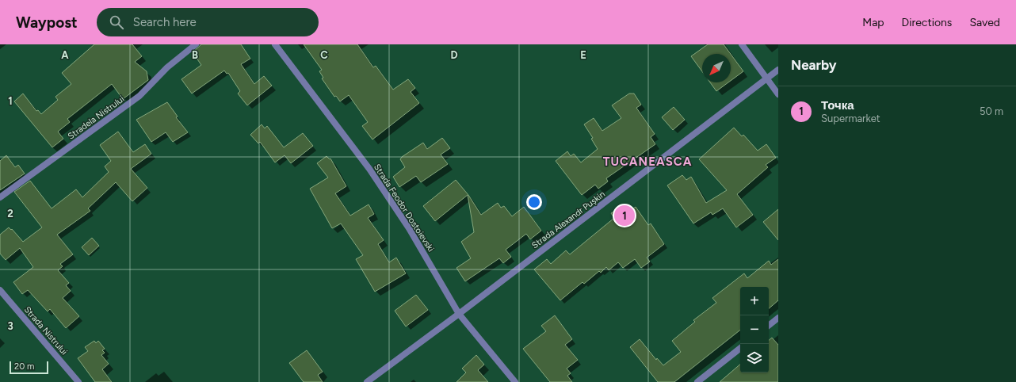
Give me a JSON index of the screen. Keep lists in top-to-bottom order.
{
  "streets": {
    "street": [
      "Stradela Nistrului",
      "Strada Feodor Dostoievski",
      "Strada Alexandr Pușkin",
      "Strada Nistrului"
    ]
  },
  "crossings": [
    ["Strada Feodor Dostoievski", "Strada Alexandr Pușkin"]
  ],
  "districts": ["TUCANEASCA"],
  "scale_bar": "20 m",
  "north": "bottom left",
  "page": {
    "header": "Waypost",
    "search": "Search here",
    "nav": ["Map", "Directions", "Saved"],
    "heading": "Nearby",
    "list": [
      {
        "mark": "1",
        "name": "Точка",
        "note": "Supermarket",
        "value": "50 m"
      }
    ],
    "pins": "1",
    "map_buttons": ["+", "−"],
    "scale": "20 m"
  },
  "grid": {
    "columns": [
      "A",
      "B",
      "C",
      "D",
      "E"
    ],
    "rows": ["1", "2", "3"]
  }
}
